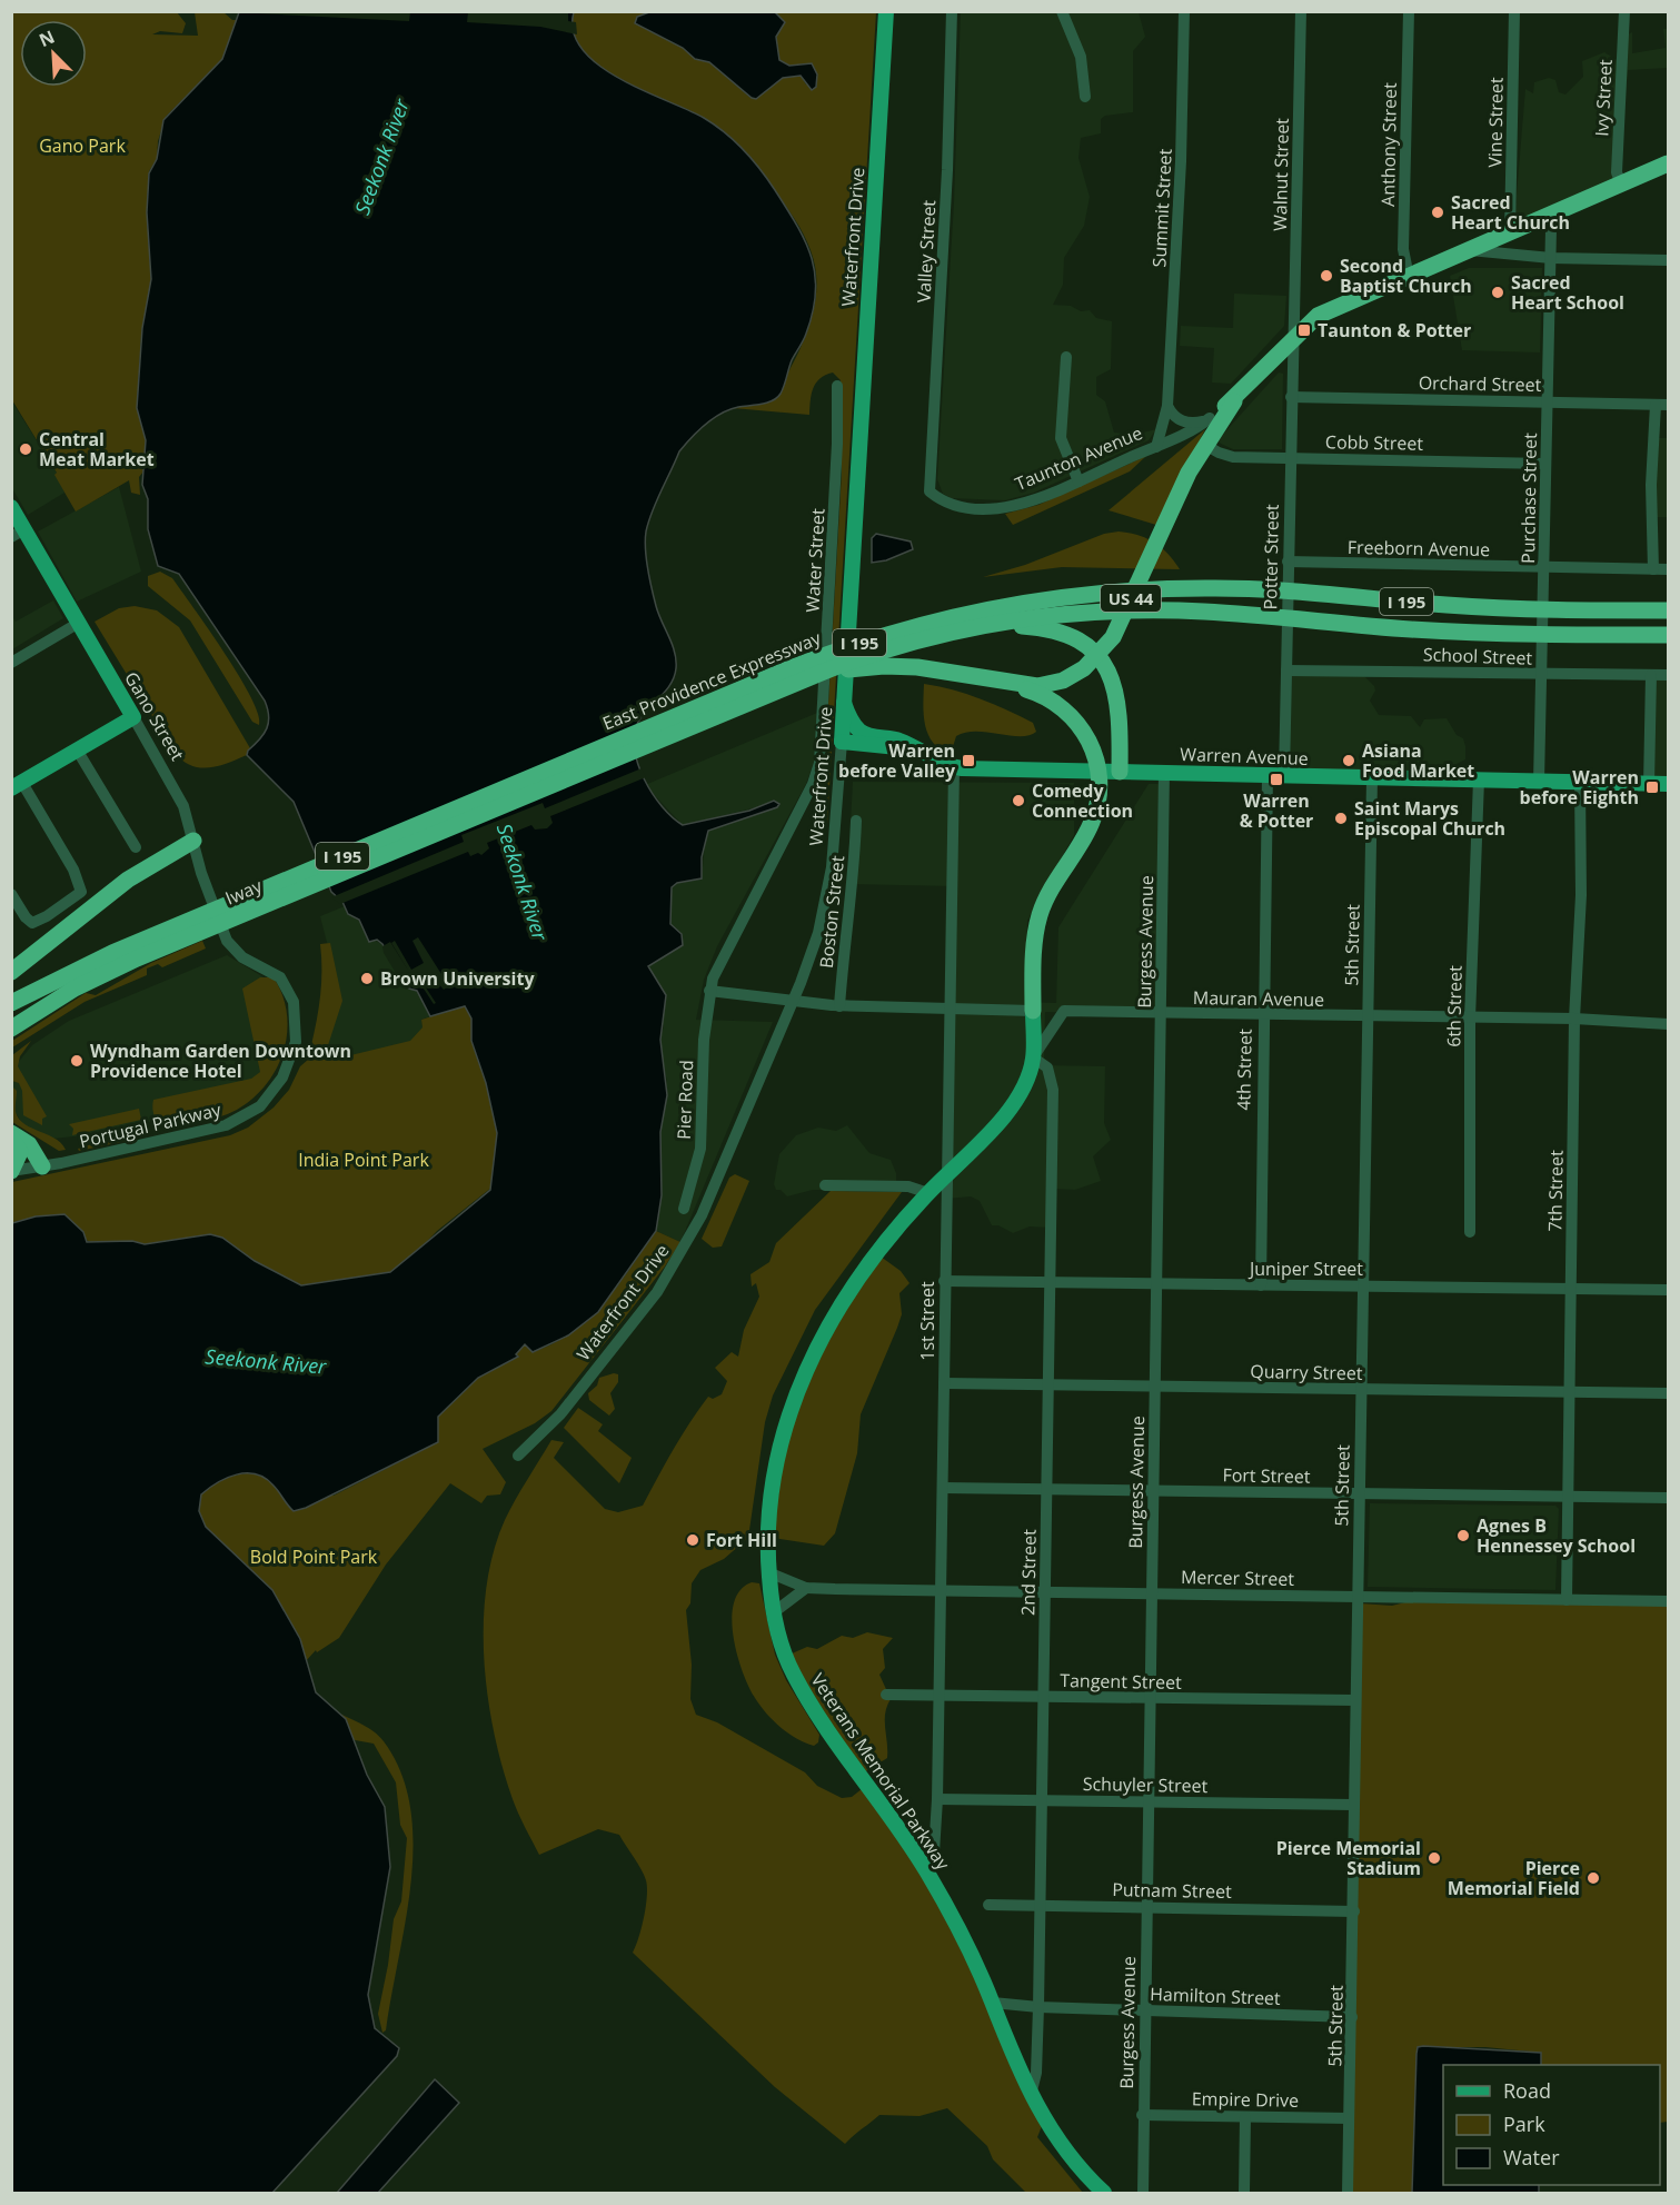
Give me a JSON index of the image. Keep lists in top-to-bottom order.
{
  "streets": {
    "highway": [
      "Taunton Avenue",
      "US 44",
      "I 195",
      "East Providence Expressway",
      "Iway"
    ],
    "main road": [
      "Waterfront Drive",
      "Gano Street",
      "Warren Avenue",
      "Veterans Memorial Parkway"
    ],
    "street": [
      "Ivy Street",
      "Vine Street",
      "Anthony Street",
      "Walnut Street",
      "Summit Street",
      "Valley Street",
      "Orchard Street",
      "Cobb Street",
      "Purchase Street",
      "Freeborn Avenue",
      "Potter Street",
      "Water Street",
      "School Street",
      "Boston Street",
      "Burgess Avenue",
      "5th Street",
      "Mauran Avenue",
      "6th Street",
      "4th Street",
      "Pier Road",
      "Portugal Parkway",
      "7th Street",
      "Juniper Street",
      "1st Street",
      "Quarry Street",
      "Fort Street",
      "2nd Street",
      "Mercer Street",
      "Tangent Street",
      "Schuyler Street",
      "Putnam Street",
      "Hamilton Street",
      "Empire Drive"
    ]
  },
  "crossings": [
    ["Ivy Street", "Taunton Avenue"],
    ["Vine Street", "Taunton Avenue"],
    ["Anthony Street", "Taunton Avenue"],
    ["Walnut Street", "Taunton Avenue"],
    ["Walnut Street", "Potter Street"],
    ["Summit Street", "Taunton Avenue"],
    ["Valley Street", "Taunton Avenue"],
    ["Orchard Street", "Purchase Street"],
    ["Orchard Street", "Potter Street"],
    ["Cobb Street", "Taunton Avenue"],
    ["Cobb Street", "Purchase Street"],
    ["Cobb Street", "Potter Street"],
    ["Cobb Street", "US 44"],
    ["Taunton Avenue", "Purchase Street"],
    ["Taunton Avenue", "Potter Street"],
    ["Taunton Avenue", "US 44"],
    ["Purchase Street", "Freeborn Avenue"],
    ["Purchase Street", "School Street"],
    ["Purchase Street", "Warren Avenue"],
    ["Freeborn Avenue", "Potter Street"],
    ["Potter Street", "School Street"],
    ["Potter Street", "Warren Avenue"],
    ["Water Street", "Pier Road"],
    ["US 44", "East Providence Expressway"],
    ["East Providence Expressway", "Iway"],
    ["Gano Street", "Portugal Parkway"],
    ["Warren Avenue", "Burgess Avenue"],
    ["Warren Avenue", "5th Street"],
    ["Warren Avenue", "6th Street"],
    ["Warren Avenue", "4th Street"],
    ["Warren Avenue", "7th Street"],
    ["Warren Avenue", "1st Street"],
    ["Burgess Avenue", "Mauran Avenue"],
    ["Burgess Avenue", "Juniper Street"],
    ["Burgess Avenue", "Quarry Street"],
    ["Burgess Avenue", "Fort Street"],
    ["Burgess Avenue", "Mercer Street"],
    ["Burgess Avenue", "Tangent Street"],
    ["Burgess Avenue", "Schuyler Street"],
    ["Burgess Avenue", "Putnam Street"],
    ["Burgess Avenue", "Hamilton Street"],
    ["Burgess Avenue", "Empire Drive"],
    ["5th Street", "Mauran Avenue"],
    ["5th Street", "Juniper Street"],
    ["5th Street", "Quarry Street"],
    ["5th Street", "Fort Street"],
    ["5th Street", "Mercer Street"],
    ["5th Street", "Tangent Street"],
    ["5th Street", "Schuyler Street"],
    ["5th Street", "Putnam Street"],
    ["5th Street", "Hamilton Street"],
    ["5th Street", "Empire Drive"],
    ["Mauran Avenue", "6th Street"],
    ["Mauran Avenue", "4th Street"],
    ["Mauran Avenue", "7th Street"],
    ["Mauran Avenue", "2nd Street"],
    ["Mauran Avenue", "Veterans Memorial Parkway"],
    ["4th Street", "Juniper Street"],
    ["7th Street", "Juniper Street"],
    ["7th Street", "Quarry Street"],
    ["7th Street", "Fort Street"],
    ["7th Street", "Mercer Street"],
    ["Juniper Street", "1st Street"],
    ["Juniper Street", "2nd Street"],
    ["1st Street", "Quarry Street"],
    ["1st Street", "Fort Street"],
    ["1st Street", "Mercer Street"],
    ["1st Street", "Tangent Street"],
    ["1st Street", "Veterans Memorial Parkway"],
    ["1st Street", "Schuyler Street"],
    ["Quarry Street", "2nd Street"],
    ["Fort Street", "2nd Street"],
    ["2nd Street", "Mercer Street"],
    ["2nd Street", "Tangent Street"],
    ["2nd Street", "Veterans Memorial Parkway"],
    ["2nd Street", "Schuyler Street"],
    ["2nd Street", "Putnam Street"],
    ["2nd Street", "Hamilton Street"],
    ["Mercer Street", "Veterans Memorial Parkway"],
    ["Veterans Memorial Parkway", "Hamilton Street"]
  ],
  "water": ["Seekonk River"],
  "parks": ["Gano Park", "India Point Park", "Bold Point Park"],
  "places": {
    "other": [
      "Sacred Heart Church",
      "Second Baptist Church",
      "Sacred Heart School",
      "Central Meat Market",
      "Asiana Food Market",
      "Comedy Connection",
      "Saint Marys Episcopal Church",
      "Brown University",
      "Wyndham Garden Downtown Providence Hotel",
      "Agnes B Hennessey School",
      "Fort Hill",
      "Pierce Memorial Stadium",
      "Pierce Memorial Field"
    ],
    "transit": [
      "Taunton & Potter",
      "Warren before Valley",
      "Warren & Potter",
      "Warren before Eighth"
    ]
  },
  "legend": ["Road", "Park", "Water"],
  "north": "top left"
}
